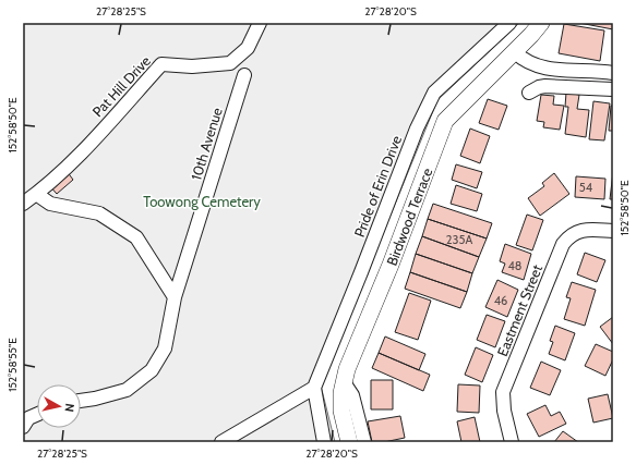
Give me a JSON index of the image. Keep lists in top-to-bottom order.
{
  "streets": {
    "main road": ["Birdwood Terrace"],
    "street": [
      "Pat Hill Drive",
      "10th Avenue",
      "Pride of Erin Drive",
      "Eastment Street"
    ]
  },
  "parks": ["Toowong Cemetery"],
  "house_numbers": [
    "54",
    "235A",
    "48",
    "46"
  ],
  "north": "right",
  "coordinates": [
    "27°28'25\"S",
    "27°28'20\"S",
    "152°58'50\"E",
    "152°58'55\"E"
  ]
}
